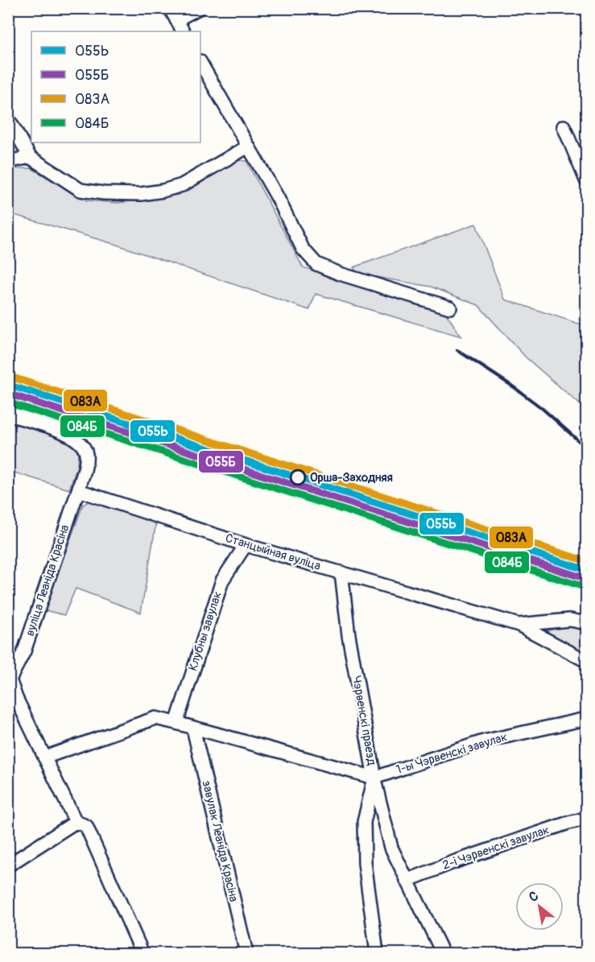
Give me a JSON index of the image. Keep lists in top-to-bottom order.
{
  "streets": {
    "street": [
      "Станцыйная вуліца",
      "вуліца Леаніда Красіна",
      "Клубны завулак",
      "Чэрвенскі праезд",
      "1-ы Чэрвенскі завулак",
      "завулак Леаніда Красіна",
      "2-і Чэрвенскі завулак"
    ]
  },
  "crossings": [
    ["Станцыйная вуліца", "вуліца Леаніда Красіна"],
    ["Станцыйная вуліца", "Клубны завулак"],
    ["Станцыйная вуліца", "Чэрвенскі праезд"],
    ["Чэрвенскі праезд", "1-ы Чэрвенскі завулак"]
  ],
  "places": ["Орша-Заходняя"],
  "lines": [
    "transit line 083А",
    "transit line 055Ь",
    "transit line 055Б",
    "transit line 084Б"
  ],
  "legend": [
    "055Ь",
    "055Б",
    "083А",
    "084Б"
  ],
  "north": "top left"
}
